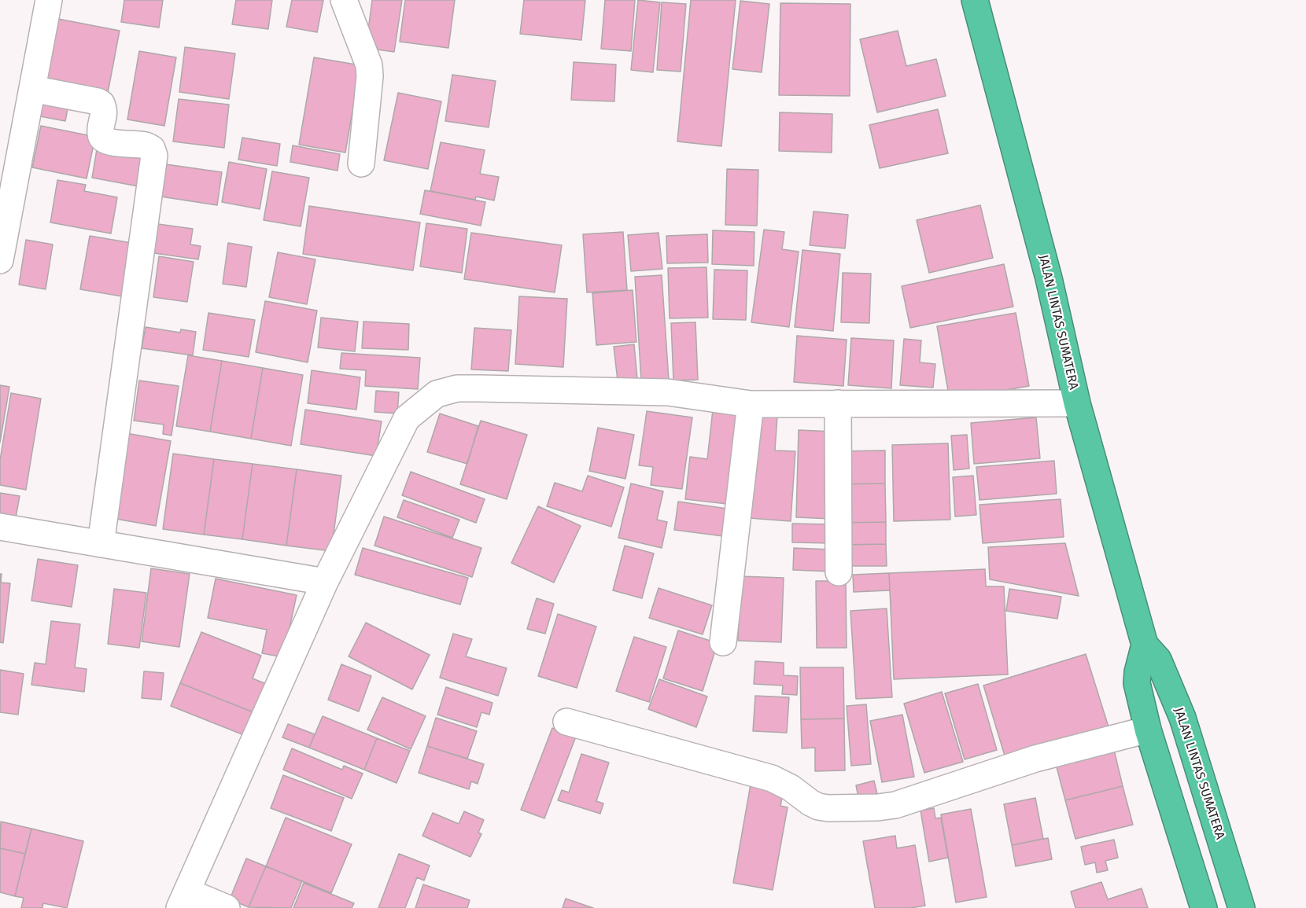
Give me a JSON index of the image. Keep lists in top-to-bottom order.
{
  "streets": {
    "highway": ["JALAN LINTAS SUMATERA"]
  }
}
